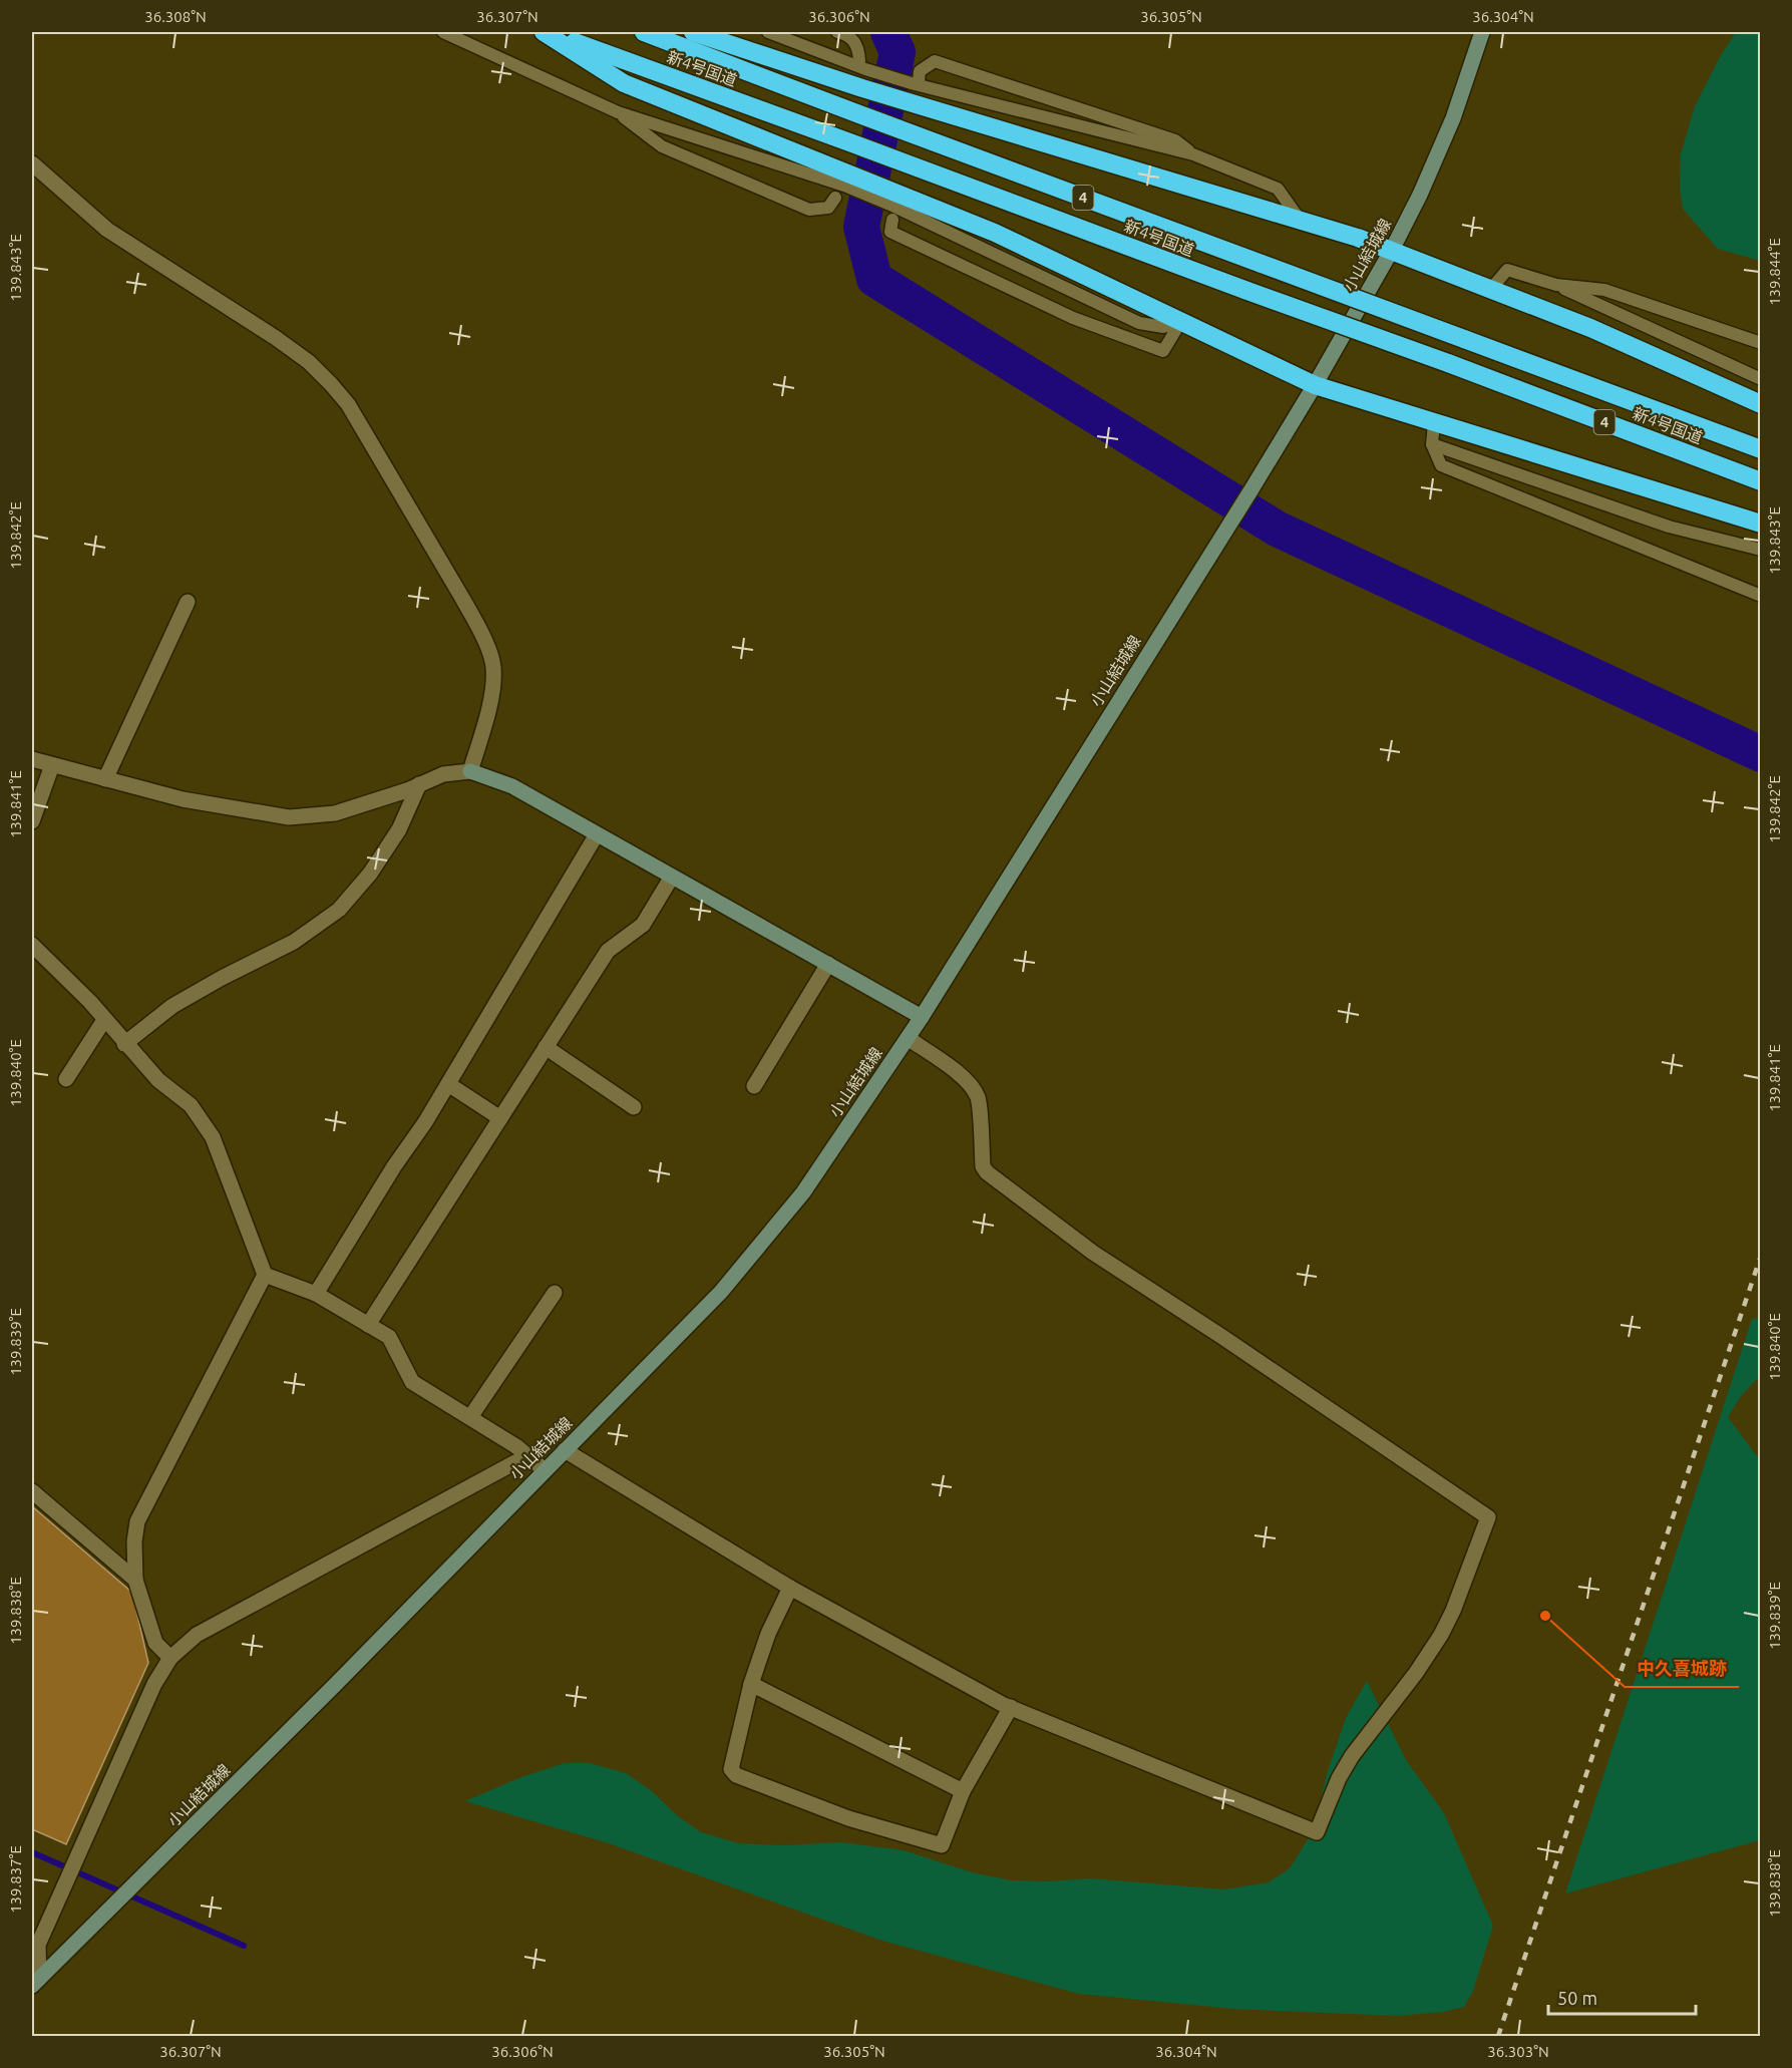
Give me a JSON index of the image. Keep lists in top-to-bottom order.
{
  "streets": {
    "highway": ["新4号国道", "4"],
    "main road": ["小山結城線"]
  },
  "places": ["中久喜城跡"],
  "scale_bar": "50 m",
  "coordinates": [
    "36.308°N",
    "36.307°N",
    "36.306°N",
    "36.305°N",
    "36.304°N",
    "139.843°E",
    "139.844°E",
    "139.842°E",
    "139.841°E",
    "139.840°E",
    "139.839°E",
    "139.838°E",
    "139.837°E",
    "36.303°N"
  ]
}
